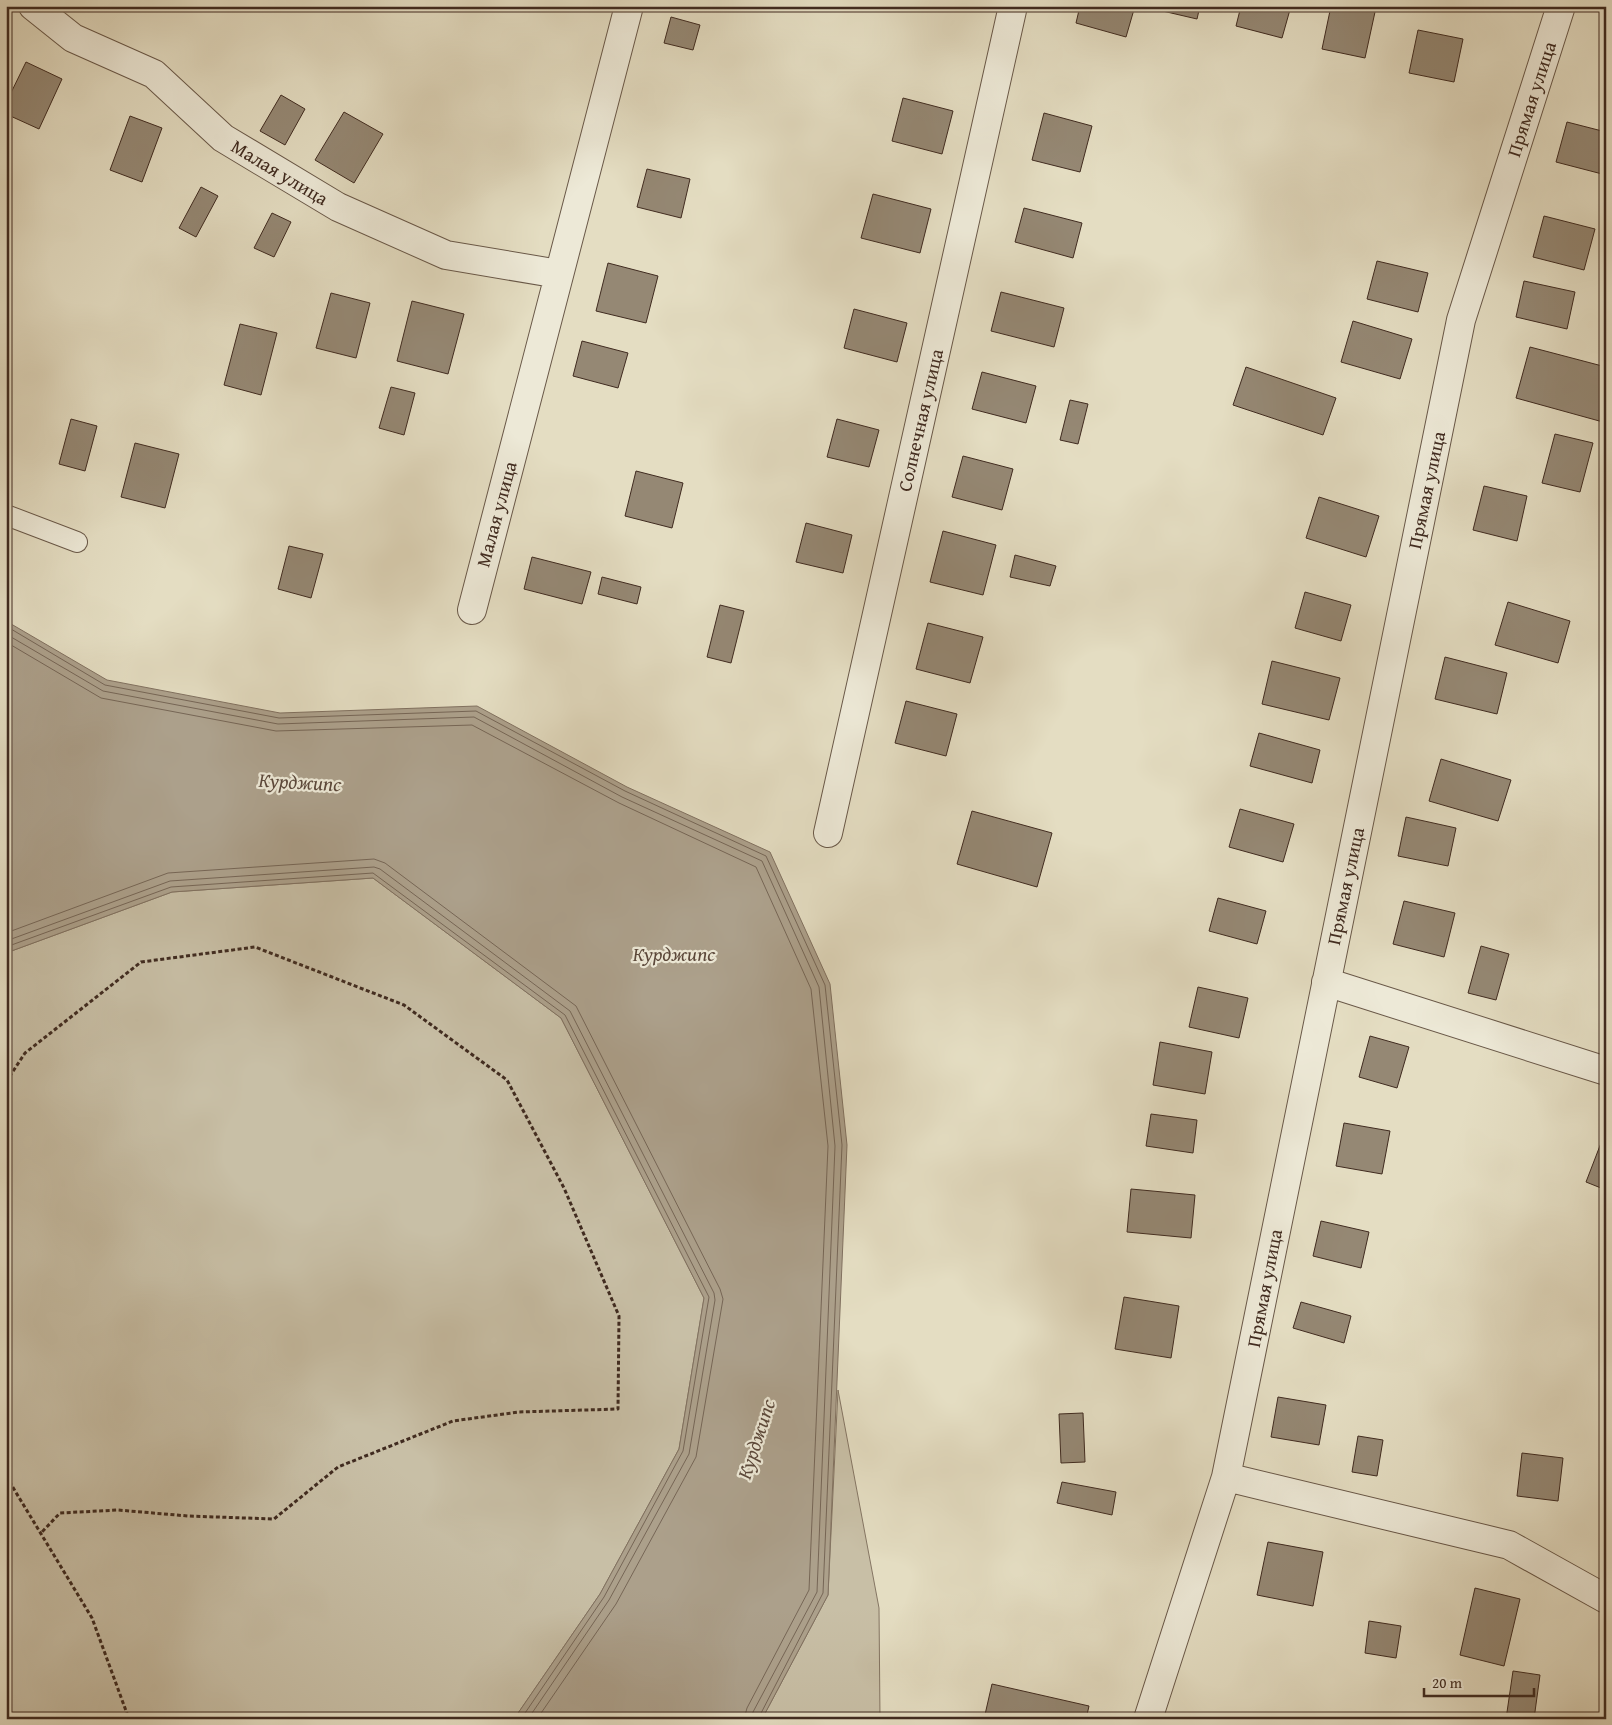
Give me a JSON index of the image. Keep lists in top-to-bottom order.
{
  "streets": {
    "street": ["Прямая улица", "Малая улица", "Солнечная улица"]
  },
  "water": ["Курджипс"],
  "scale_bar": "20 m"
}
